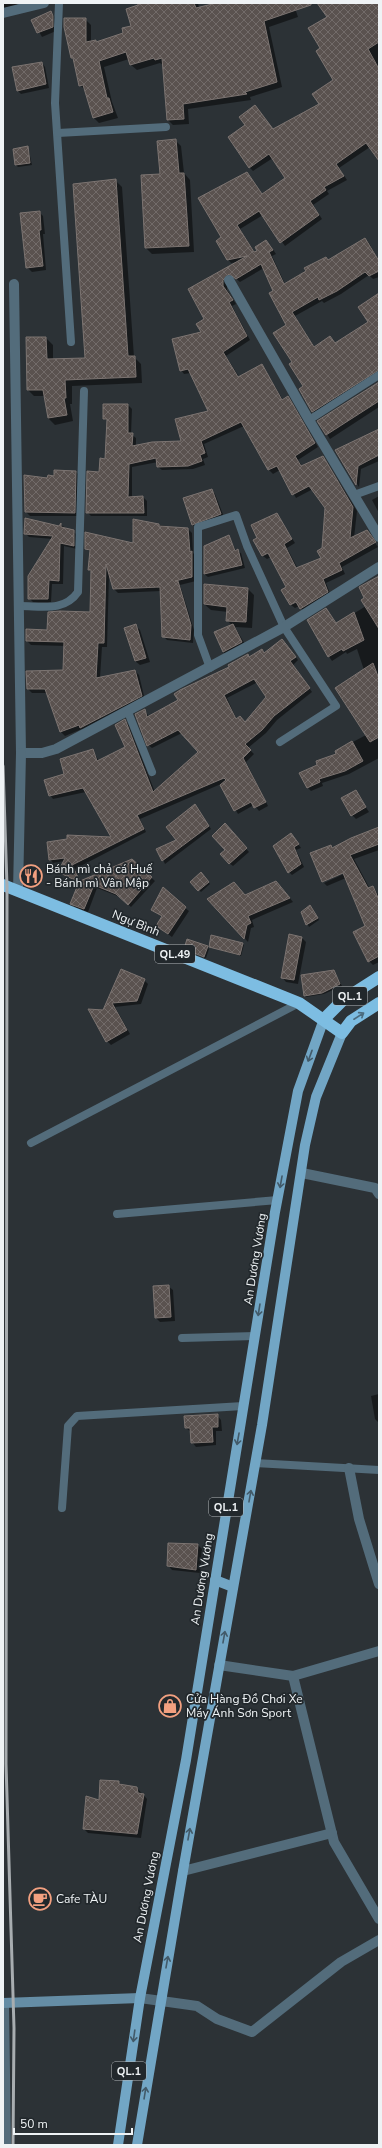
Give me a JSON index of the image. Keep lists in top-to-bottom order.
{
  "streets": {
    "highway": ["Ngự Bình", "QL.49", "QL.1"],
    "main road": ["An Dương Vương"]
  },
  "crossings": [
    ["Ngự Bình", "QL.1"],
    ["Ngự Bình", "An Dương Vương"],
    ["QL.1", "An Dương Vương"]
  ],
  "places": {
    "restaurant": ["Bánh mì chả cá Huế - Bánh mì Vân Mập"],
    "shop": ["Cửa Hàng Đồ Chơi Xe Máy Ánh Sơn Sport"],
    "cafe": ["Cafe TÀU"]
  },
  "scale_bar": "50 m"
}
